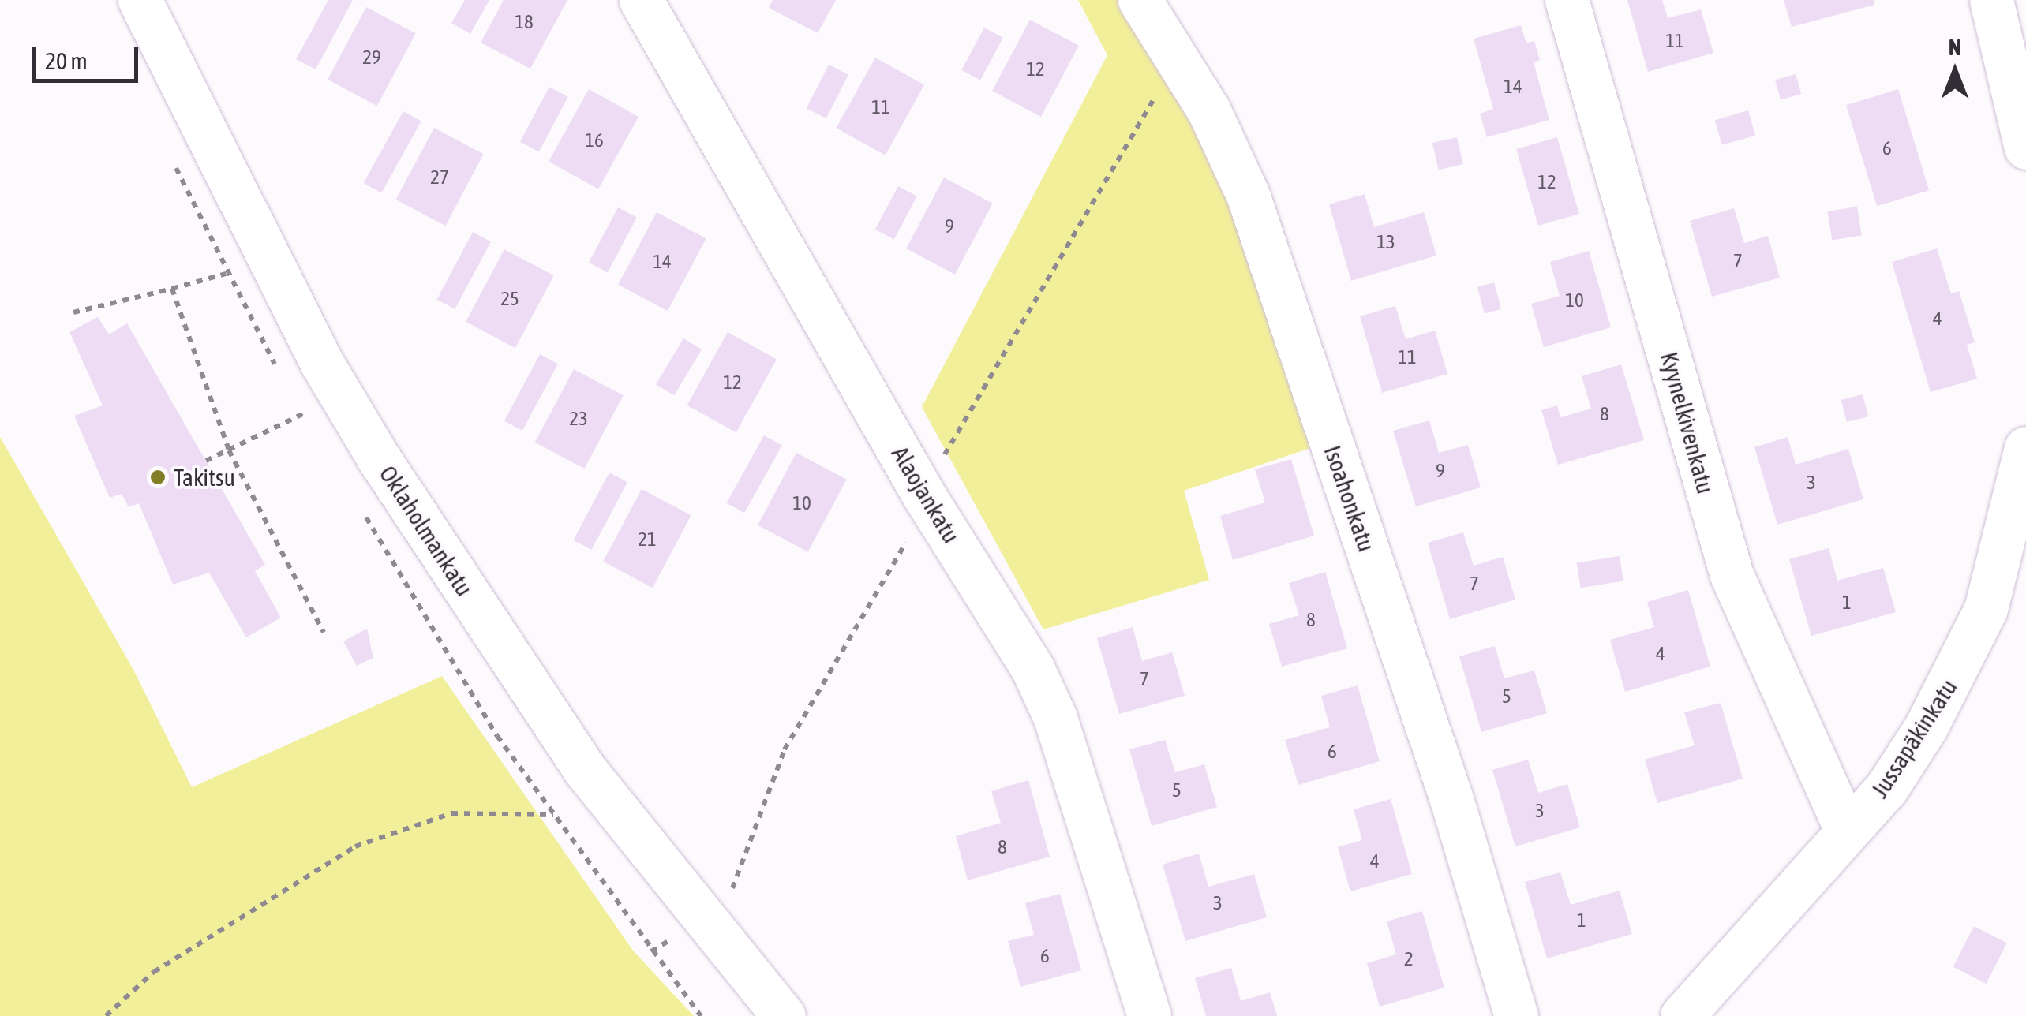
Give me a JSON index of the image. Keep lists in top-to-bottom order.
{
  "streets": {
    "street": [
      "Kyynelkivenkatu",
      "Alaojankatu",
      "Isoahonkatu",
      "Oklaholmankatu",
      "Jussapäkinkatu"
    ]
  },
  "crossings": [
    ["Kyynelkivenkatu", "Jussapäkinkatu"]
  ],
  "places": ["Takitsu"],
  "house_numbers": [
    "18",
    "11",
    "29",
    "12",
    "14",
    "11",
    "16",
    "6",
    "27",
    "12",
    "9",
    "13",
    "7",
    "14",
    "25",
    "10",
    "4",
    "11",
    "12",
    "8",
    "23",
    "9",
    "3",
    "10",
    "21",
    "7",
    "1",
    "8",
    "4",
    "7",
    "5",
    "6",
    "5",
    "3",
    "8",
    "4",
    "3",
    "1",
    "6",
    "2"
  ],
  "scale_bar": "20 m",
  "north": "top"
}
